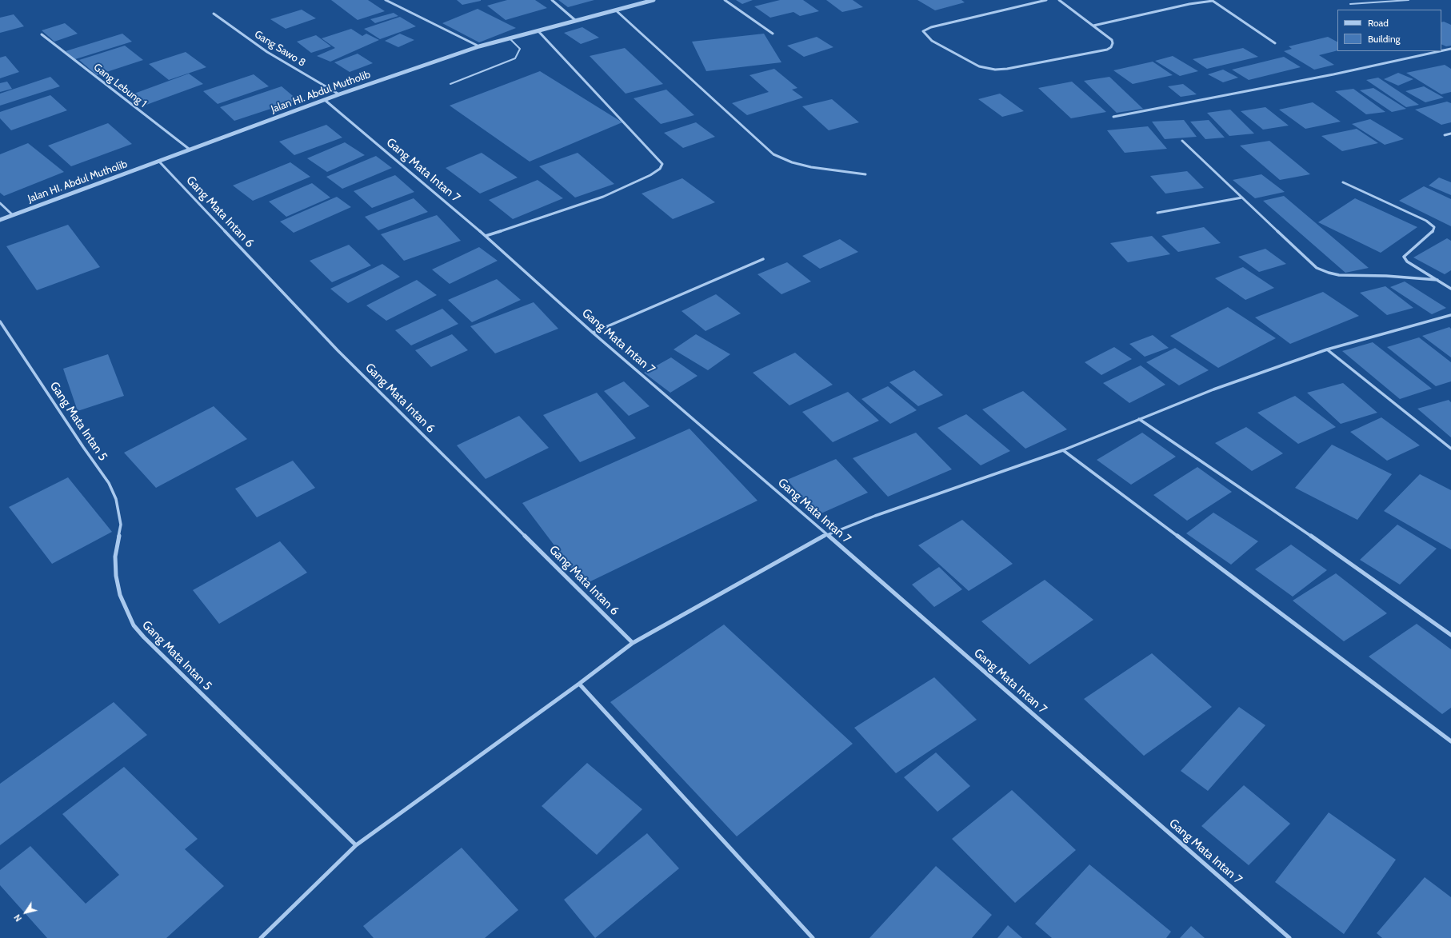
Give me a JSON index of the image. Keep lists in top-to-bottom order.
{
  "streets": {
    "street": [
      "Gang Sawo 8",
      "Gang Lebung 1",
      "Jalan HI. Abdul Mutholib",
      "Gang Mata Intan 7",
      "Gang Mata Intan 6",
      "Gang Mata Intan 5"
    ]
  },
  "crossings": [
    ["Gang Sawo 8", "Jalan HI. Abdul Mutholib"],
    ["Gang Lebung 1", "Jalan HI. Abdul Mutholib"],
    ["Jalan HI. Abdul Mutholib", "Gang Mata Intan 7"],
    ["Jalan HI. Abdul Mutholib", "Gang Mata Intan 6"]
  ],
  "legend": ["Road", "Building"],
  "north": "bottom left"
}
